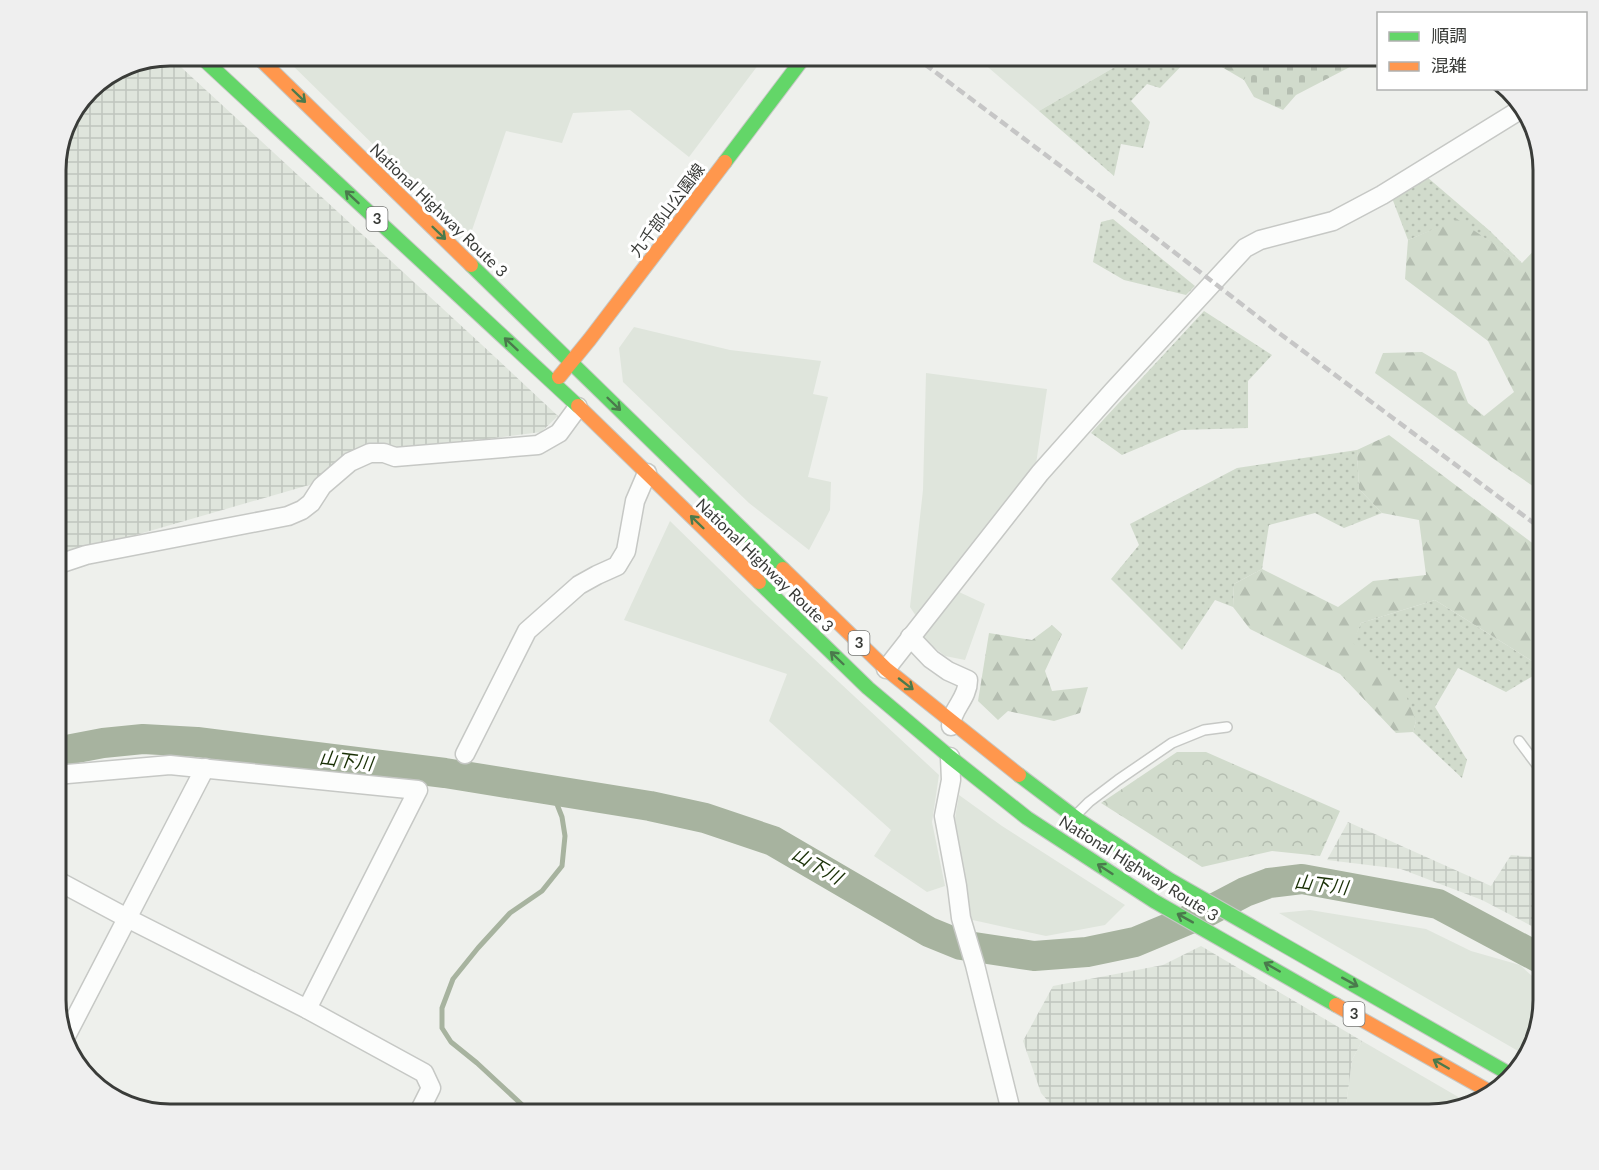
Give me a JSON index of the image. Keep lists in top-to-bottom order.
{
  "streets": {
    "main road": ["National Highway Route 3", "九千部山公園線", "3"]
  },
  "crossings": [
    ["National Highway Route 3", "九千部山公園線"]
  ],
  "water": ["山下川"],
  "legend": ["順調", "混雑"]
}
